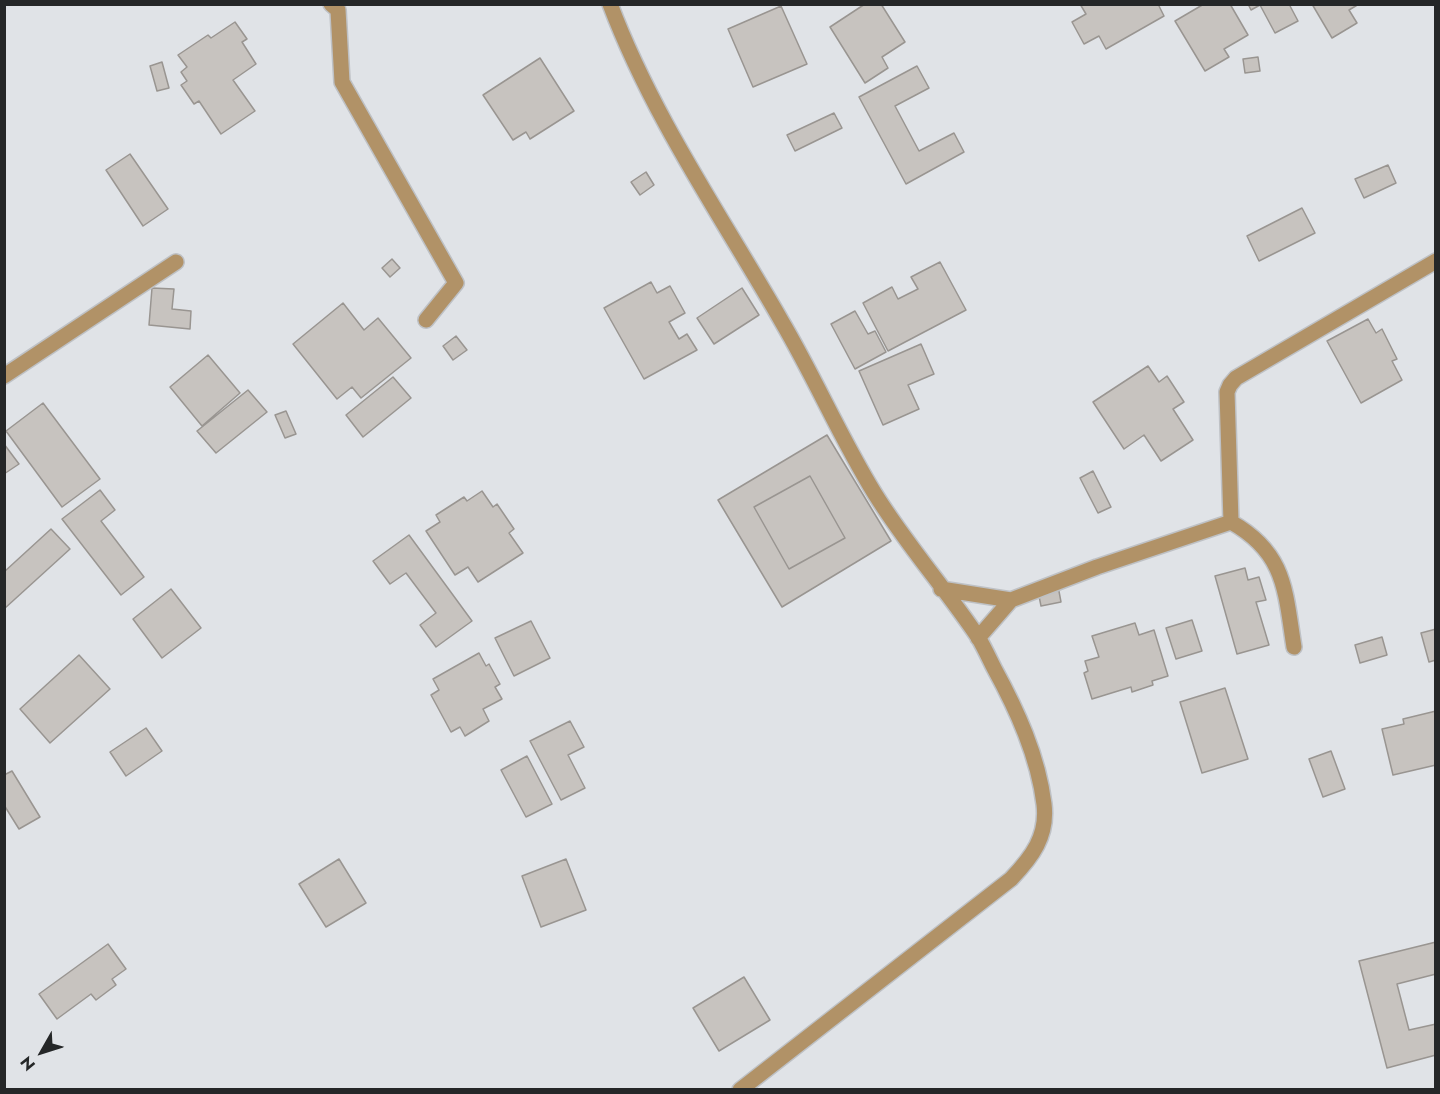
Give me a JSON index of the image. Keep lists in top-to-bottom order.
{
  "north": "bottom left"
}
